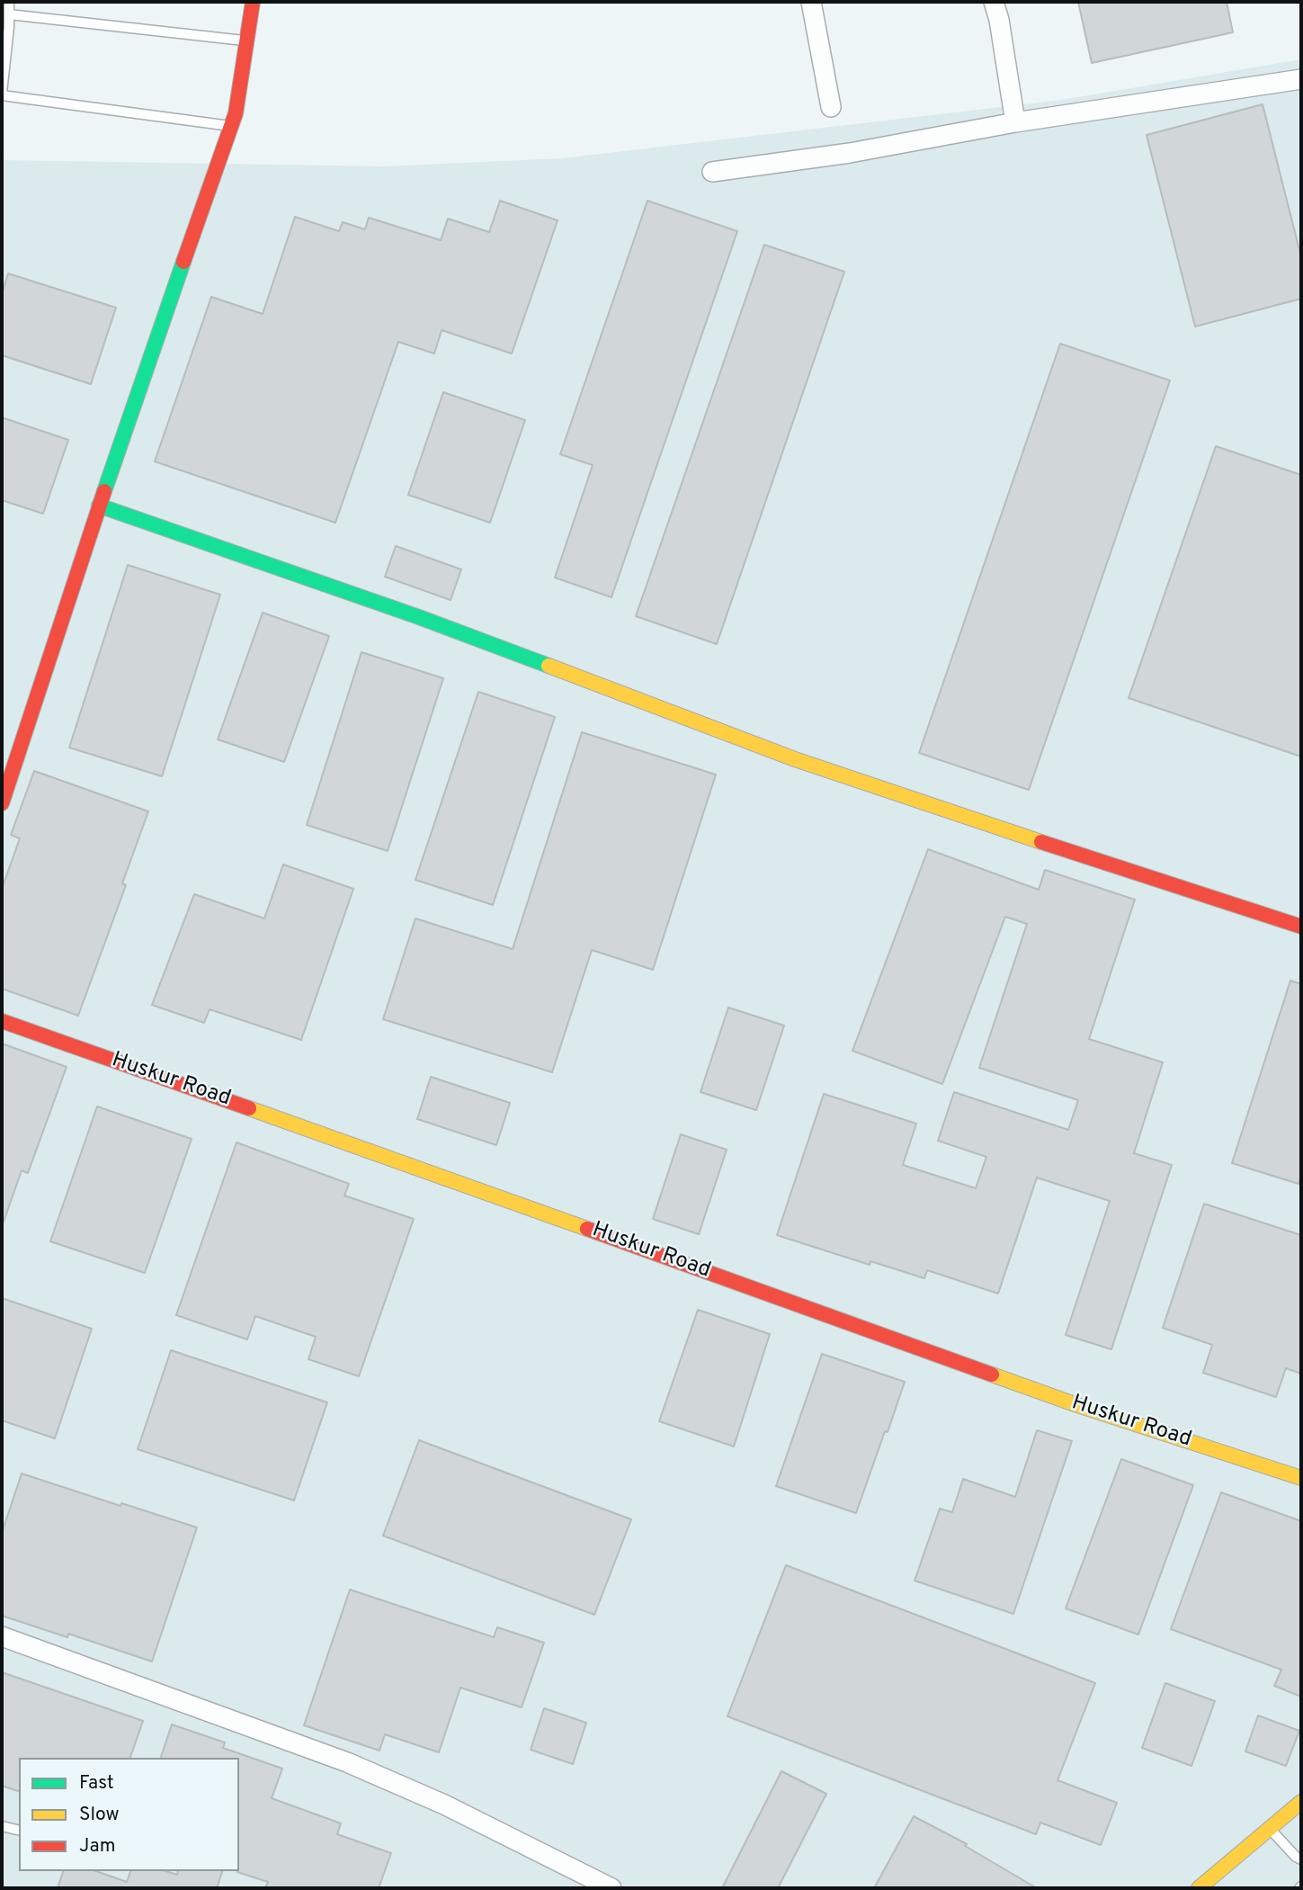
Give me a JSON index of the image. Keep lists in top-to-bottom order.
{
  "streets": {
    "street": ["Huskur Road"]
  },
  "legend": ["Fast", "Slow", "Jam"]
}
